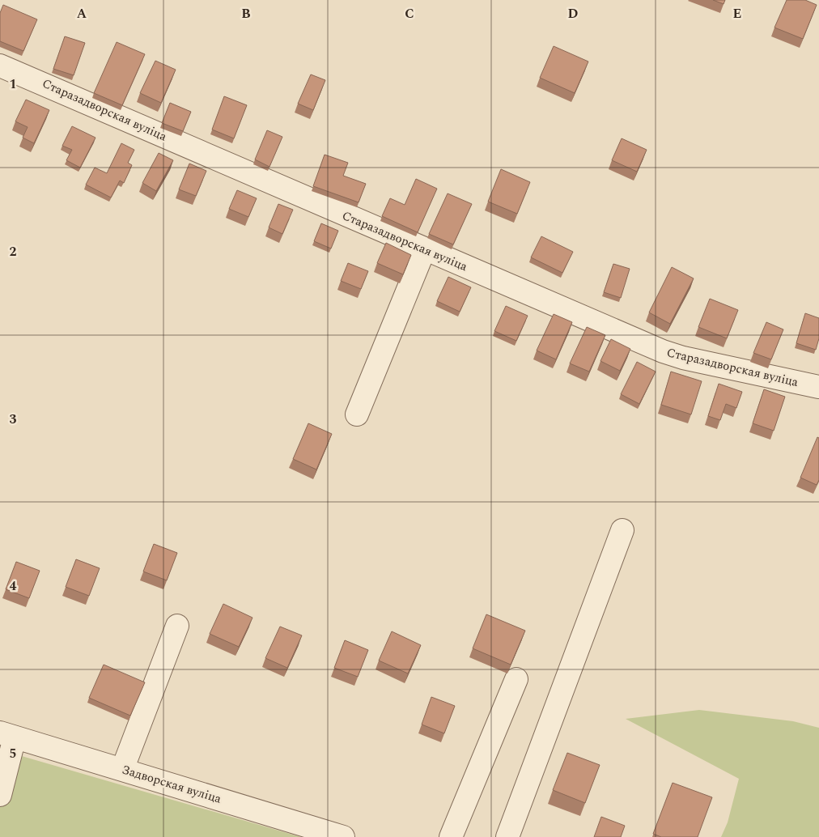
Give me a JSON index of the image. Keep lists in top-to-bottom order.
{
  "streets": {
    "street": ["Старазадворская вуліца", "Задворская вуліца"]
  },
  "grid": {
    "columns": [
      "A",
      "B",
      "C",
      "D",
      "E"
    ],
    "rows": [
      "1",
      "2",
      "3",
      "4",
      "5"
    ]
  }
}
